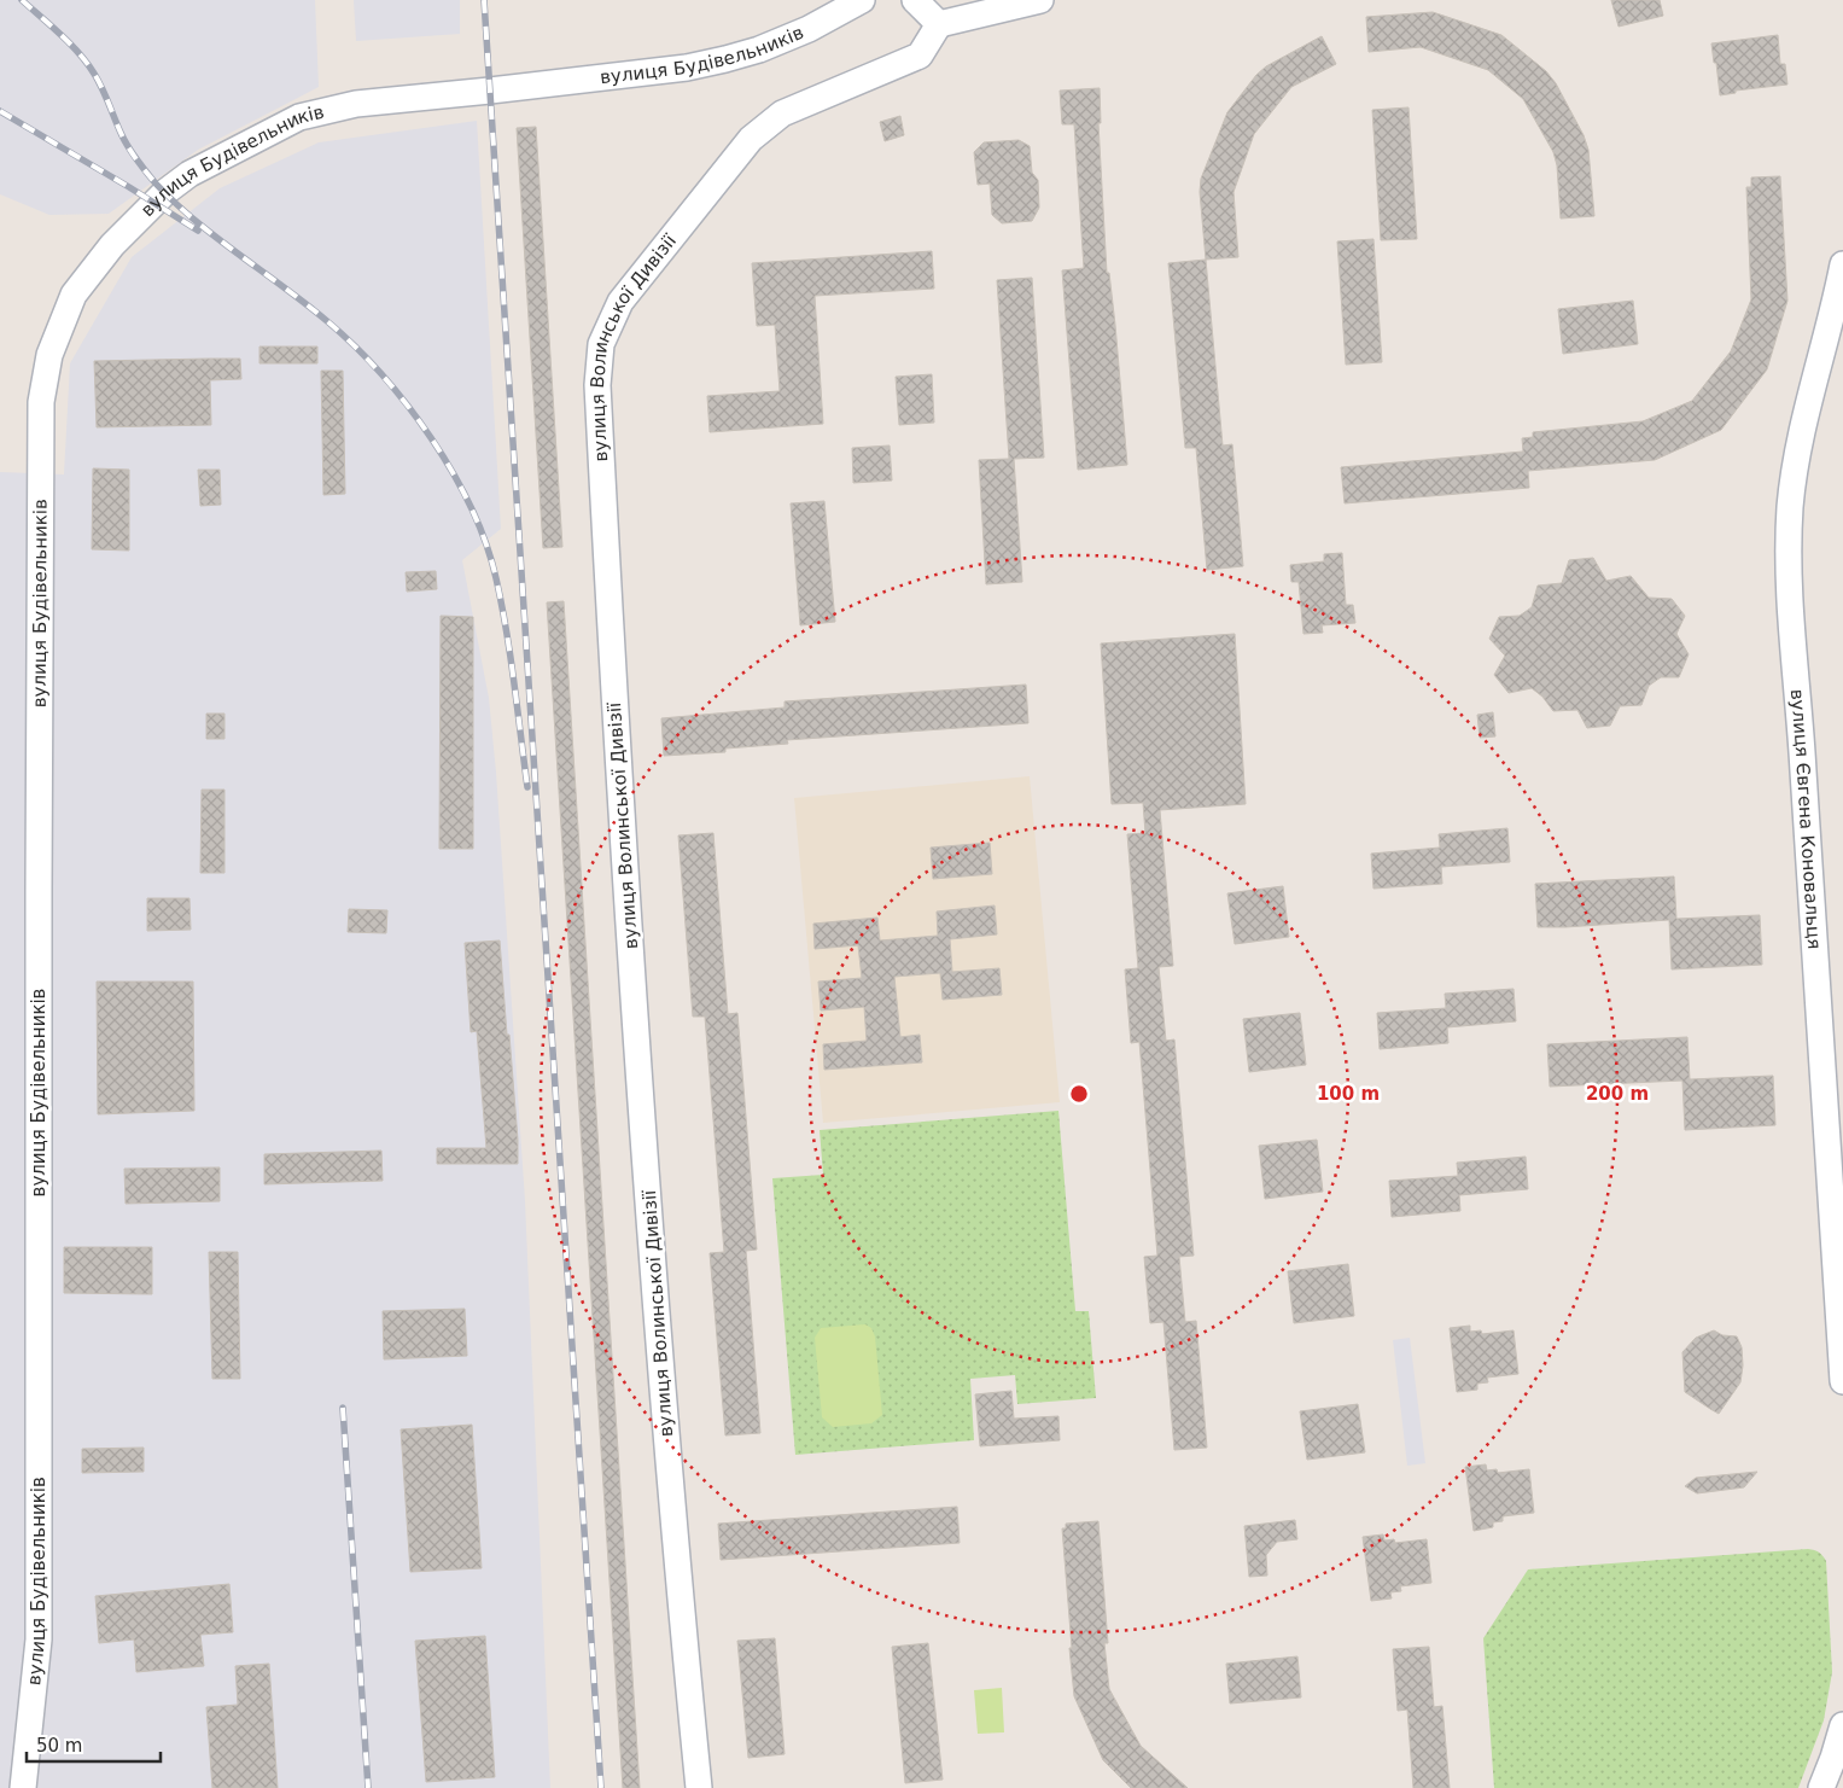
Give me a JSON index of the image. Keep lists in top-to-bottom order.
{
  "streets": {
    "street": ["вулиця Будівельників", "вулиця Волинської Дивізії", "вулиця Євгена Коновальця"]
  },
  "scale_bar": "50 m",
  "rings": ["100 m", "200 m"]
}
